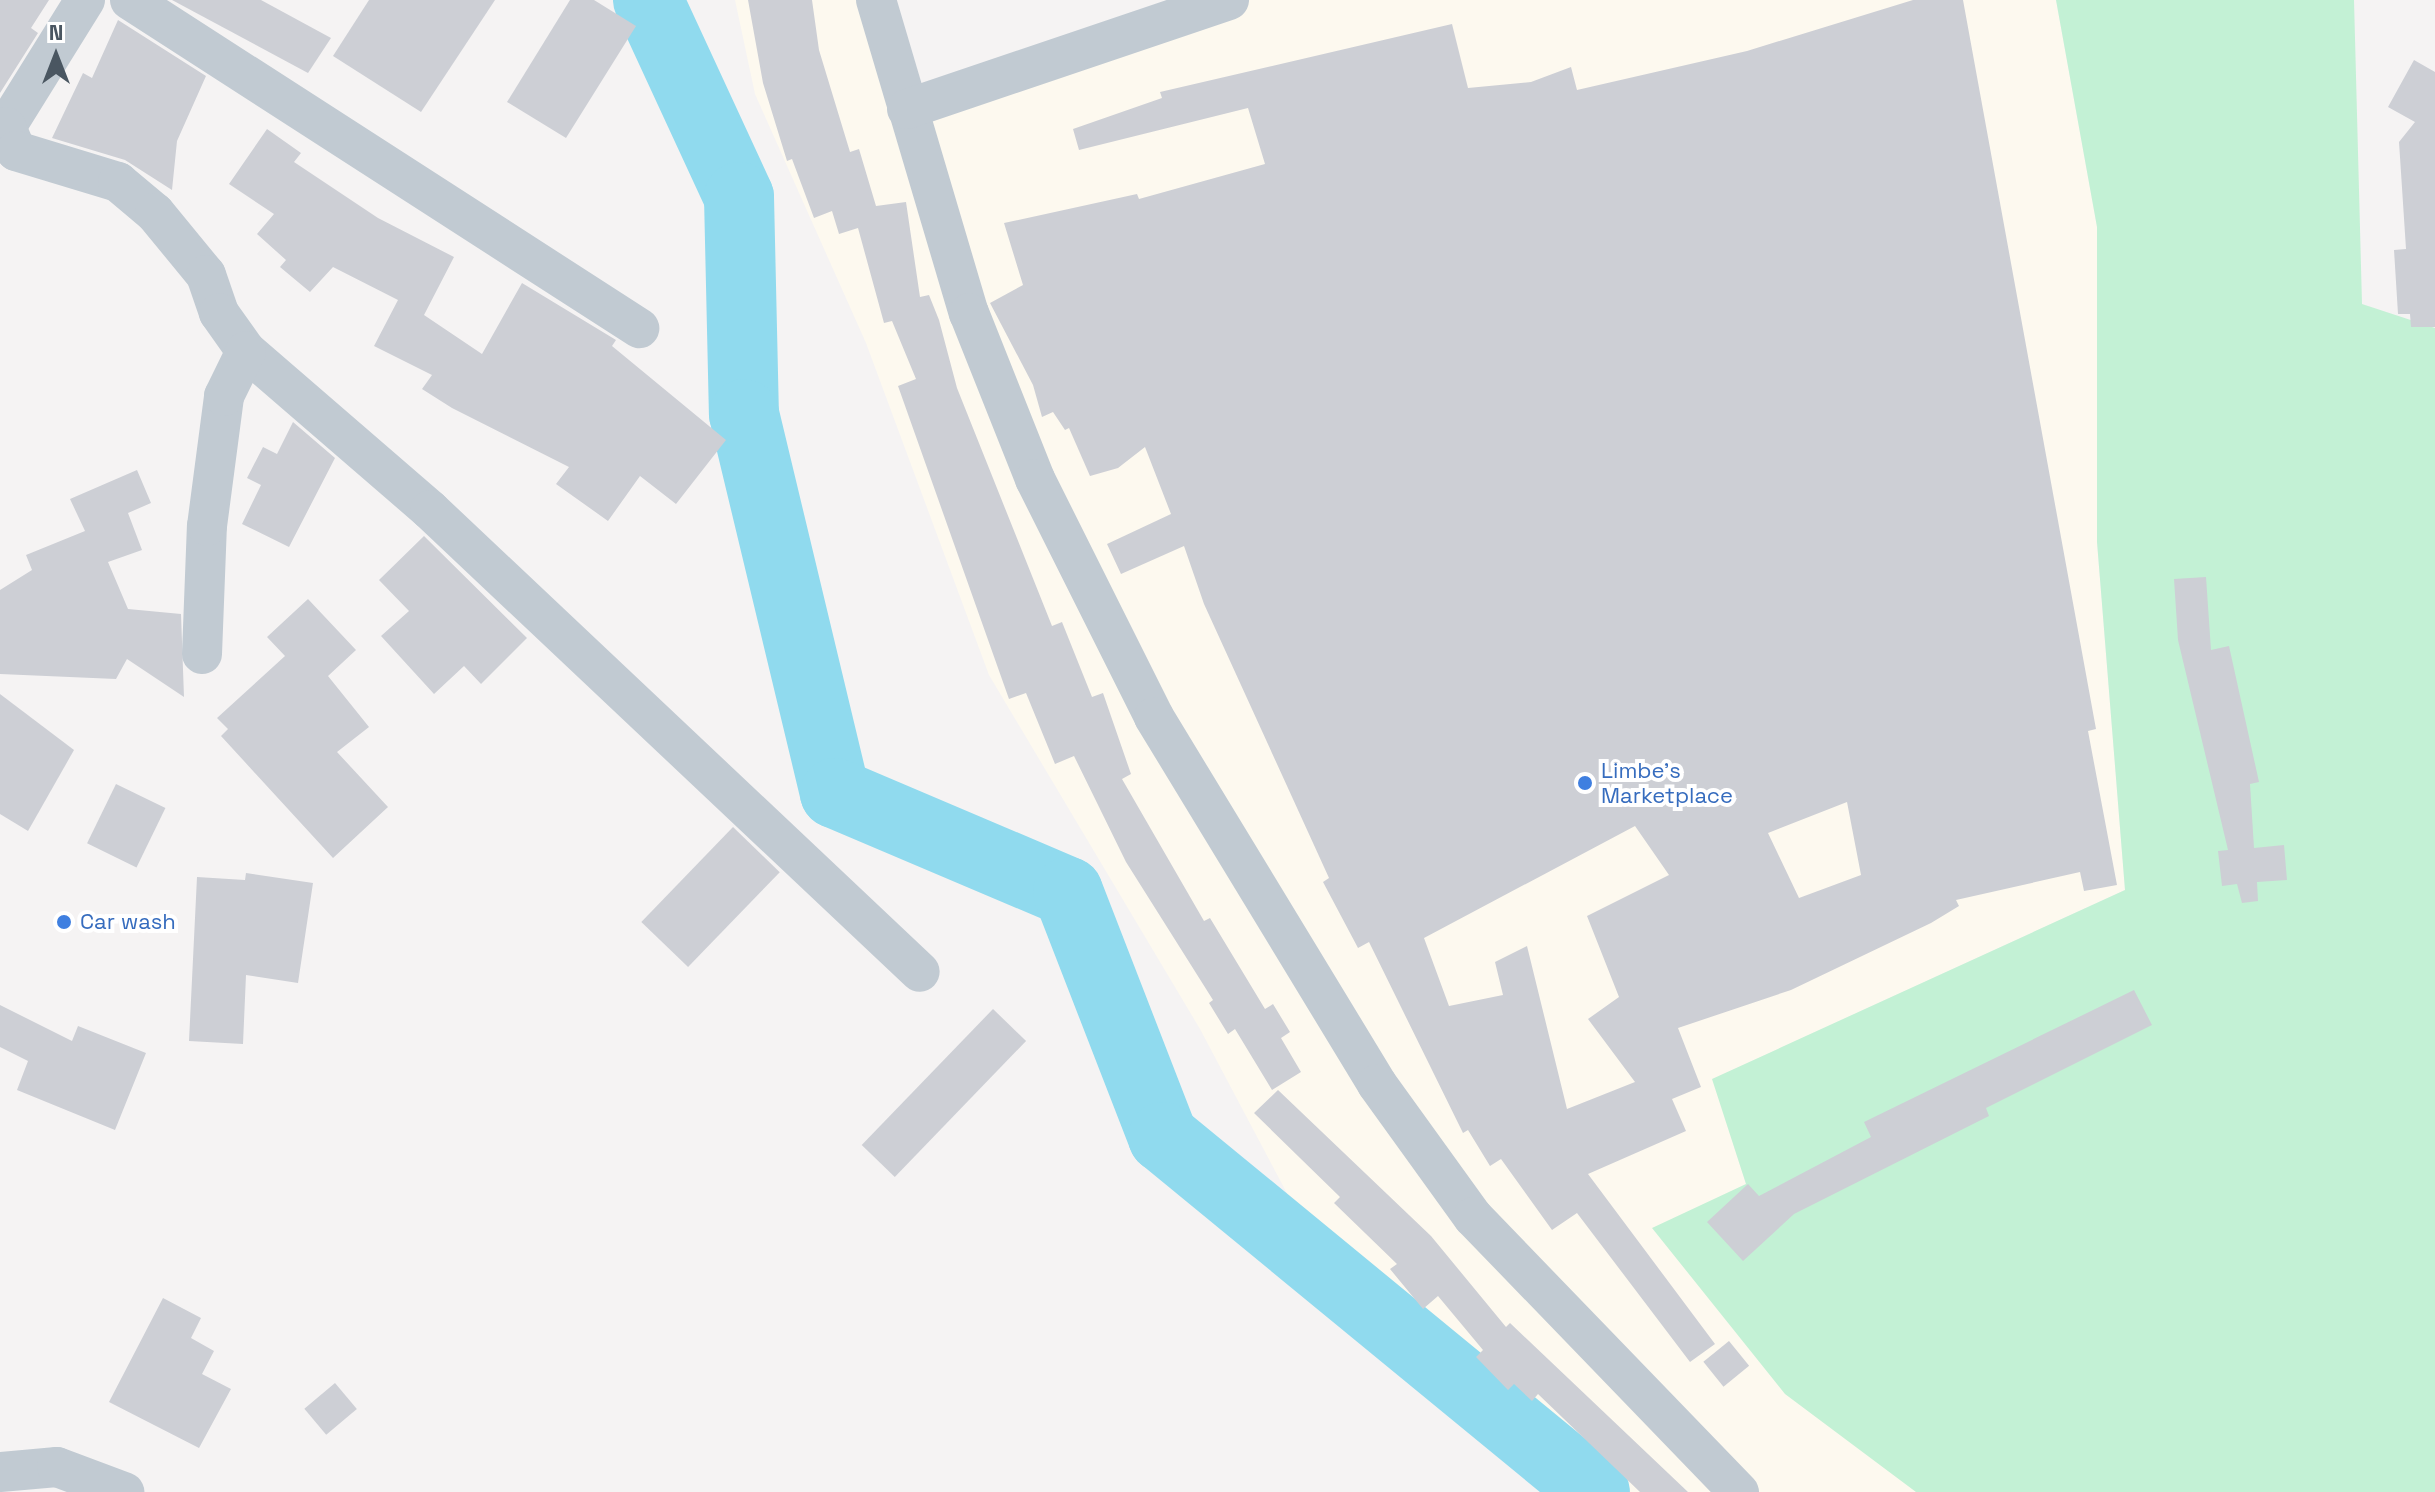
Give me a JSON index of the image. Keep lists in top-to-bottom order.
{
  "places": ["Limbe's Marketplace", "Car wash"],
  "north": "top"
}
